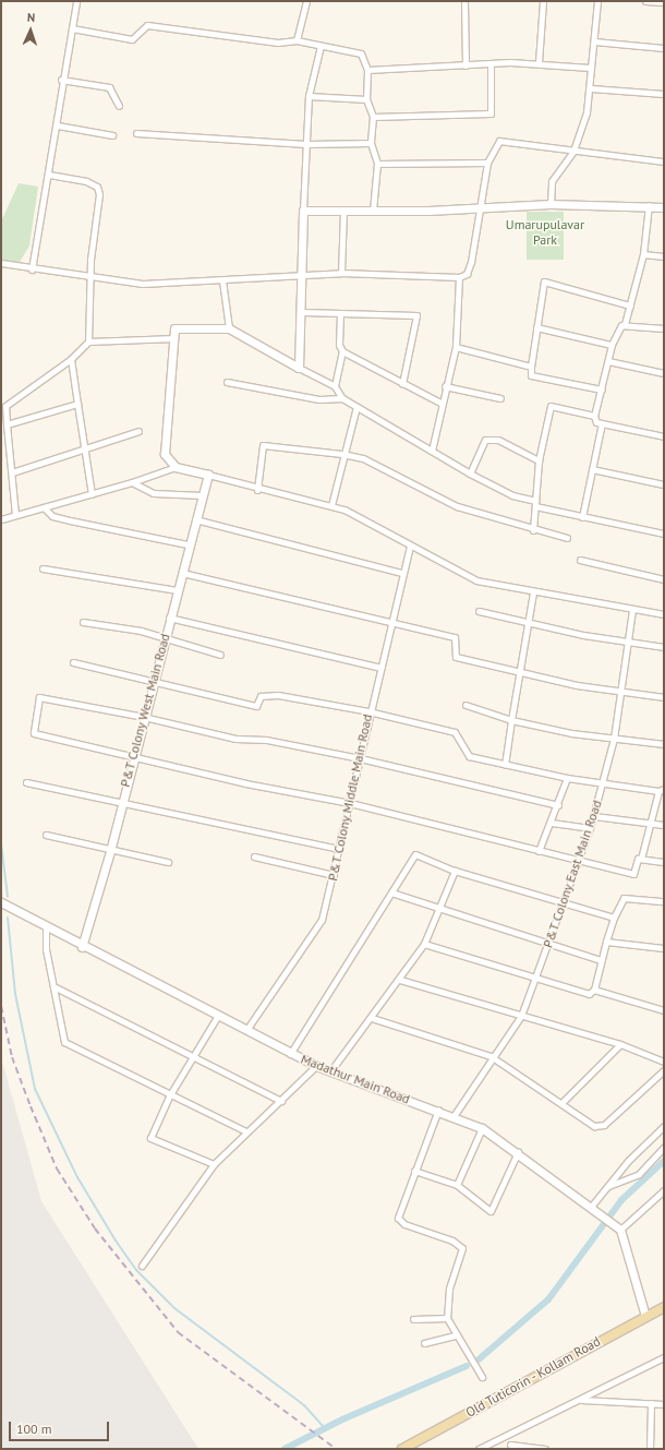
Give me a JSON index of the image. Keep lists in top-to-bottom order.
{
  "streets": {
    "main road": ["Old Tuticorin - Kollam Road"],
    "street": [
      "P&T Colony West Main Road",
      "P&T Colony Middle Main Road",
      "P&T Colony East Main Road",
      "Madathur Main Road"
    ]
  },
  "crossings": [
    ["P&T Colony West Main Road", "Madathur Main Road"],
    ["P&T Colony Middle Main Road", "Madathur Main Road"],
    ["P&T Colony East Main Road", "Madathur Main Road"]
  ],
  "parks": ["Umarupulavar Park"],
  "scale_bar": "100 m",
  "north": "top"
}
